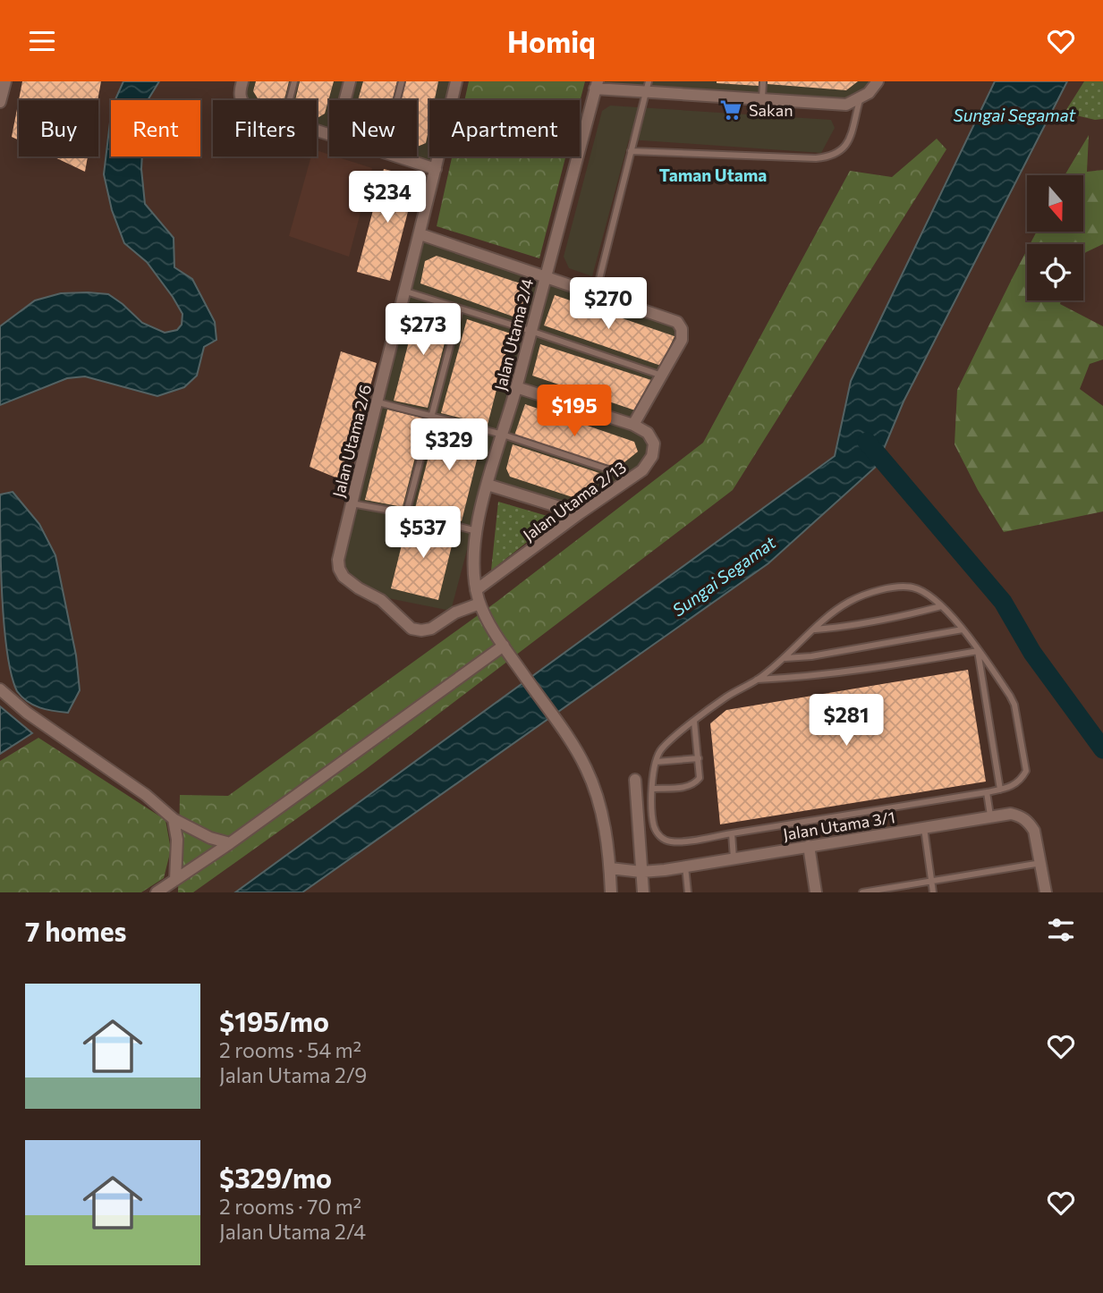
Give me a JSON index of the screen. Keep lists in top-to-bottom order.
{
  "streets": {
    "street": [
      "Jalan Utama 2/4",
      "Jalan Utama 2/6",
      "Jalan Utama 2/13",
      "Jalan Utama 3/1"
    ]
  },
  "crossings": [
    ["Jalan Utama 2/4", "Jalan Utama 2/6"],
    ["Jalan Utama 2/4", "Jalan Utama 2/13"],
    ["Jalan Utama 2/4", "Jalan Utama 3/1"]
  ],
  "districts": ["Taman Utama"],
  "water": ["Sungai Segamat"],
  "places": {
    "supermarket": ["Sakan"]
  },
  "north": "bottom",
  "page": {
    "header": "Homiq",
    "chip": [
      "Buy",
      "Rent",
      "Filters",
      "New",
      "Apartment"
    ],
    "price": [
      "$234",
      "$270",
      "$273",
      "$195",
      "$329",
      "$537",
      "$281"
    ],
    "heading": "7 homes",
    "list": [
      {
        "name": "$195/mo",
        "note": "2 rooms · 54 m² · Jalan Utama 2/9"
      },
      {
        "name": "$329/mo",
        "note": "2 rooms · 70 m² · Jalan Utama 2/4"
      }
    ]
  }
}
